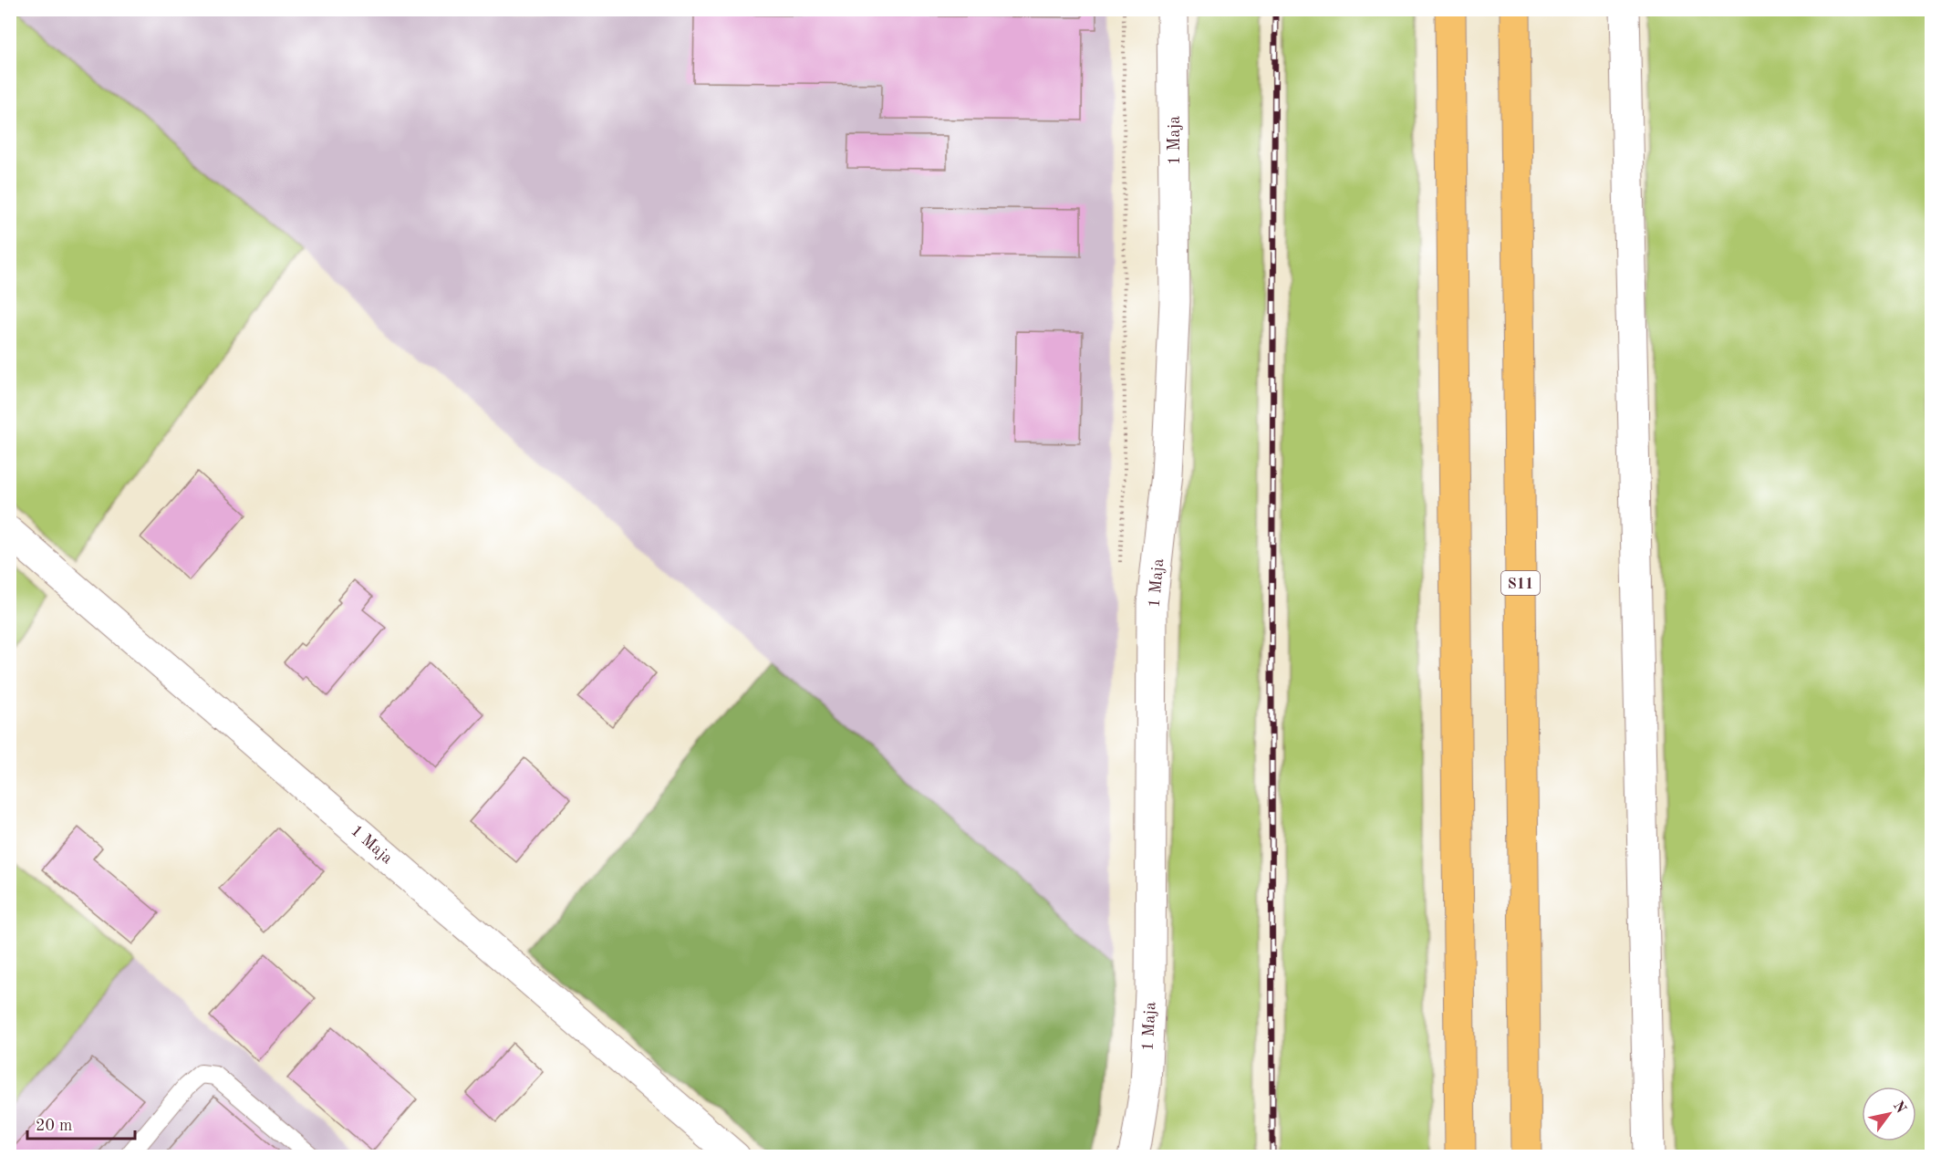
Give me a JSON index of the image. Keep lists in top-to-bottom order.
{
  "streets": {
    "highway": ["S11"],
    "street": ["1 Maja"]
  },
  "scale_bar": "20 m",
  "north": "top right"
}
